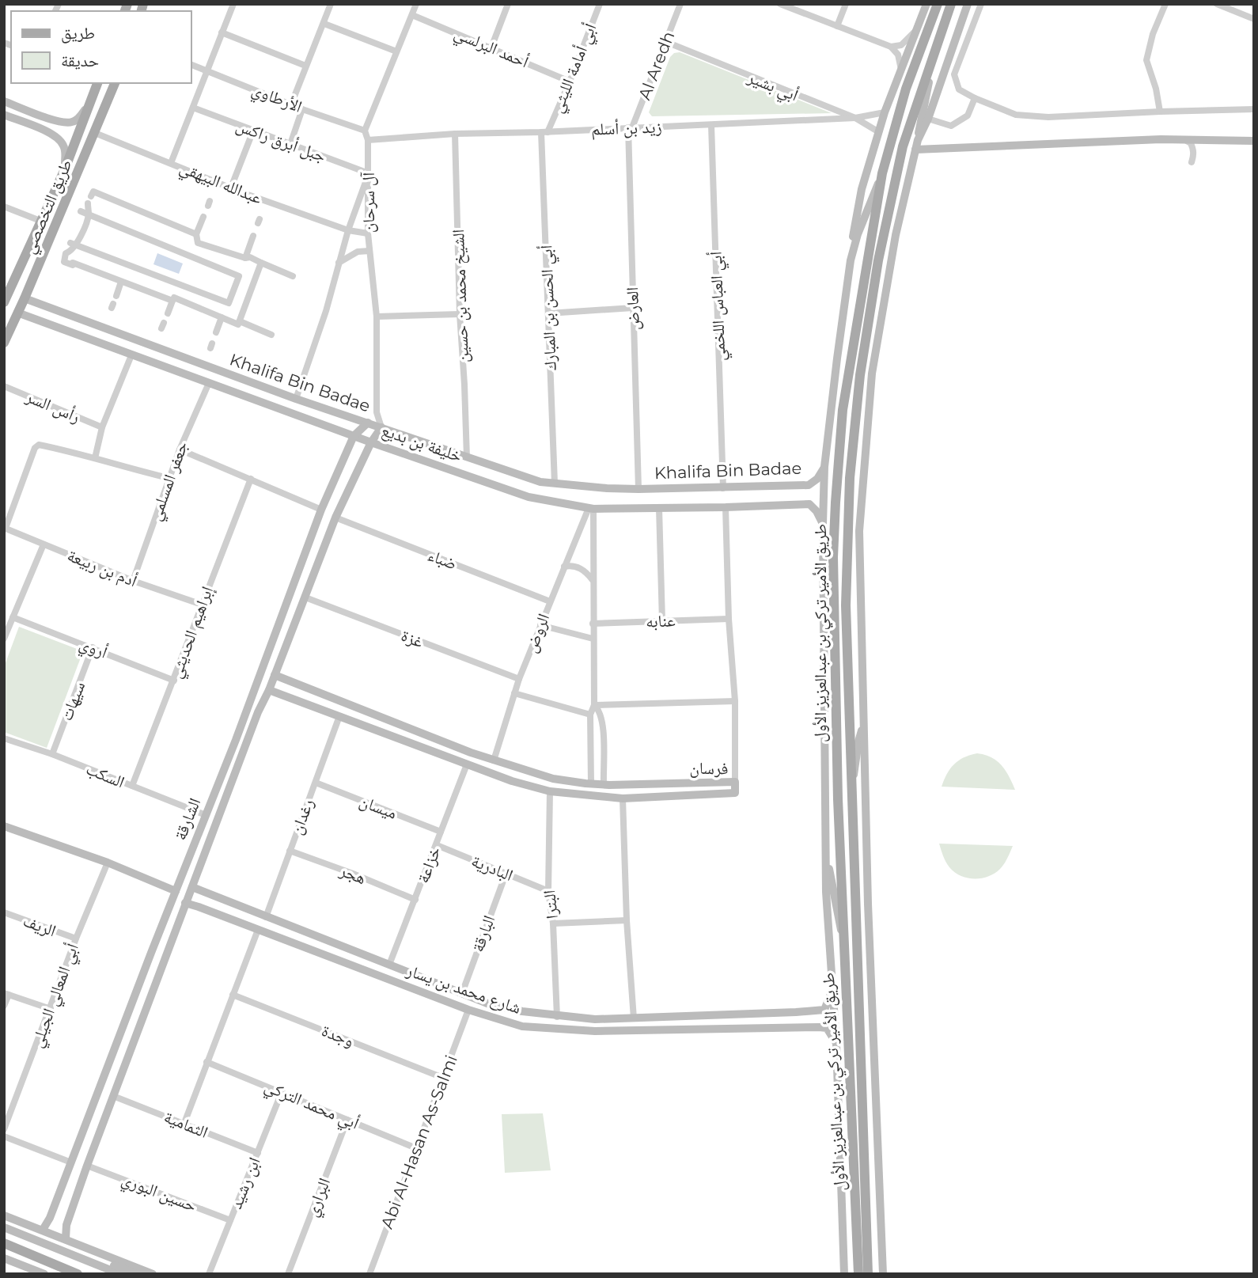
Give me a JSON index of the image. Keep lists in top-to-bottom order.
{
  "streets": {
    "main road": ["طريق التخصصي", "طريق الأمير تركي بن عبدالعزيز الأول"],
    "street": [
      "أحمد البرلسي",
      "Al Aredh",
      "أبي أمامة الليثي",
      "أبي بشير",
      "الأرطاوي",
      "زيد بن أسلم",
      "جبل أبرق راكس",
      "عبدالله البيهقي",
      "آل سرحان",
      "الشيخ محمد بن حسين",
      "أبي العباس اللخمي",
      "أبي الحسن بن المبارك",
      "العارض",
      "Khalifa Bin Badae",
      "رأس السر",
      "خليفة بن بديع",
      "جعفر المسلمي",
      "ضباء",
      "أدم بن ربيعة",
      "عنابه",
      "إبراهيم الحديثي",
      "الروض",
      "غزة",
      "أروي",
      "سيهات",
      "فرسان",
      "السكب",
      "ميسان",
      "رغدان",
      "الشارقة",
      "خزاعة",
      "البادرية",
      "هجر",
      "البترا",
      "الريف",
      "البارقة",
      "شارع محمد بن يسار",
      "أبي المعالي الجيلي",
      "وجدة",
      "أبي محمد التركي",
      "الثمامية",
      "Abi Al-Hasan As-Salmi",
      "ابن رشيد",
      "حسين البوري",
      "البراري"
    ]
  },
  "crossings": [
    ["أحمد البرلسي", "أبي أمامة الليثي"],
    ["Al Aredh", "أبي بشير"],
    ["Al Aredh", "زيد بن أسلم"],
    ["Al Aredh", "العارض"],
    ["أبي أمامة الليثي", "زيد بن أسلم"],
    ["أبي أمامة الليثي", "أبي الحسن بن المبارك"],
    ["أبي بشير", "زيد بن أسلم"],
    ["الأرطاوي", "آل سرحان"],
    ["زيد بن أسلم", "آل سرحان"],
    ["زيد بن أسلم", "الشيخ محمد بن حسين"],
    ["زيد بن أسلم", "أبي العباس اللخمي"],
    ["زيد بن أسلم", "أبي الحسن بن المبارك"],
    ["زيد بن أسلم", "العارض"],
    ["جبل أبرق راكس", "آل سرحان"],
    ["عبدالله البيهقي", "آل سرحان"],
    ["عبدالله البيهقي", "طريق التخصصي"],
    ["آل سرحان", "Khalifa Bin Badae"],
    ["آل سرحان", "الشارقة"],
    ["طريق التخصصي", "Khalifa Bin Badae"],
    ["طريق التخصصي", "خليفة بن بديع"],
    ["الشيخ محمد بن حسين", "Khalifa Bin Badae"],
    ["أبي العباس اللخمي", "Khalifa Bin Badae"],
    ["أبي الحسن بن المبارك", "Khalifa Bin Badae"],
    ["العارض", "Khalifa Bin Badae"],
    ["Khalifa Bin Badae", "الشارقة"],
    ["خليفة بن بديع", "جعفر المسلمي"],
    ["خليفة بن بديع", "الروض"],
    ["خليفة بن بديع", "الشارقة"],
    ["جعفر المسلمي", "أدم بن ربيعة"],
    ["ضباء", "الروض"],
    ["ضباء", "الشارقة"],
    ["أدم بن ربيعة", "إبراهيم الحديثي"],
    ["إبراهيم الحديثي", "أروي"],
    ["إبراهيم الحديثي", "السكب"],
    ["الروض", "غزة"],
    ["الروض", "فرسان"],
    ["غزة", "الشارقة"],
    ["أروي", "سيهات"],
    ["سيهات", "السكب"],
    ["فرسان", "رغدان"],
    ["فرسان", "الشارقة"],
    ["فرسان", "خزاعة"],
    ["فرسان", "البترا"],
    ["السكب", "الشارقة"],
    ["ميسان", "رغدان"],
    ["ميسان", "خزاعة"],
    ["رغدان", "هجر"],
    ["رغدان", "شارع محمد بن يسار"],
    ["الشارقة", "شارع محمد بن يسار"],
    ["الشارقة", "الثمامية"],
    ["الشارقة", "حسين البوري"],
    ["خزاعة", "البادرية"],
    ["خزاعة", "هجر"],
    ["خزاعة", "شارع محمد بن يسار"],
    ["البادرية", "البترا"],
    ["البادرية", "البارقة"],
    ["البترا", "شارع محمد بن يسار"],
    ["الريف", "أبي المعالي الجيلي"],
    ["البارقة", "شارع محمد بن يسار"],
    ["شارع محمد بن يسار", "Abi Al-Hasan As-Salmi"],
    ["وجدة", "Abi Al-Hasan As-Salmi"],
    ["أبي محمد التركي", "Abi Al-Hasan As-Salmi"],
    ["أبي محمد التركي", "ابن رشيد"],
    ["أبي محمد التركي", "البراري"],
    ["الثمامية", "ابن رشيد"],
    ["ابن رشيد", "حسين البوري"]
  ],
  "legend": ["طريق", "حديقة"]
}
